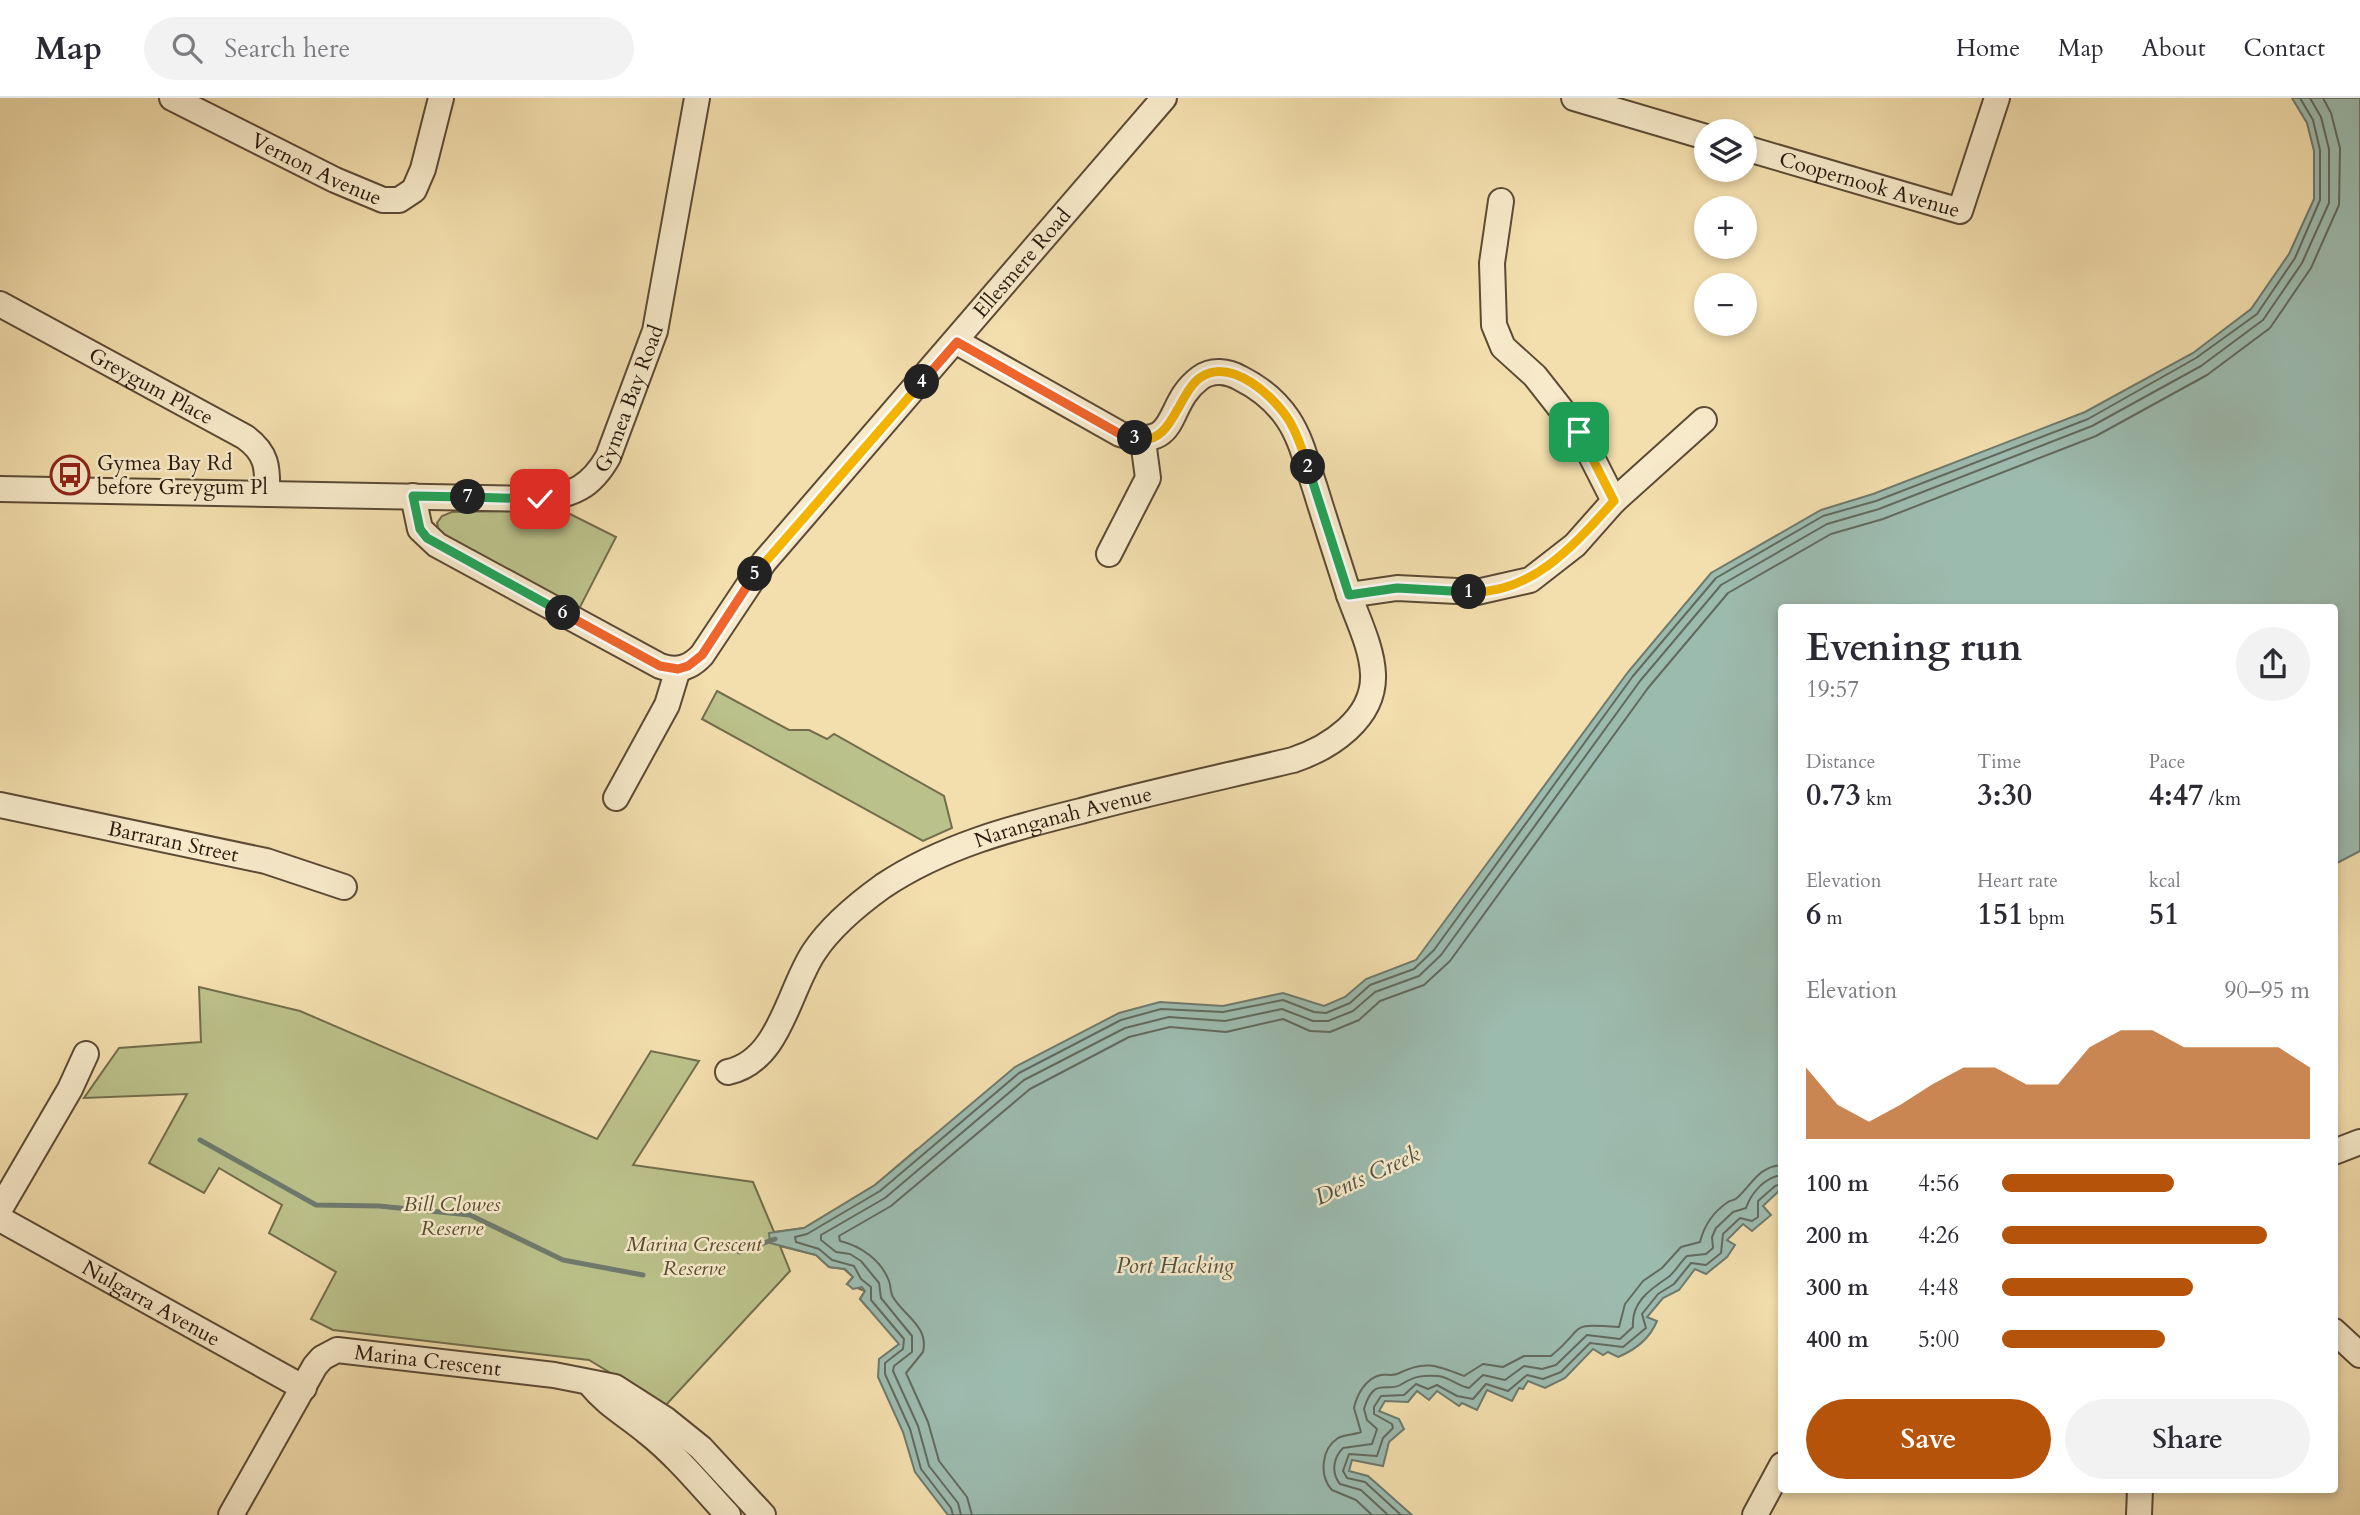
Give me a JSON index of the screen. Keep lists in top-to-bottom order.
{
  "streets": {
    "street": [
      "Vernon Avenue",
      "Coopernook Avenue",
      "Ellesmere Road",
      "Greygum Place",
      "Gymea Bay Road",
      "Naranganah Avenue",
      "Barraran Street",
      "Nulgarra Avenue",
      "Marina Crescent"
    ]
  },
  "crossings": [
    ["Greygum Place", "Gymea Bay Road"],
    ["Nulgarra Avenue", "Marina Crescent"]
  ],
  "water": ["Dents Creek", "Port Hacking"],
  "parks": ["Bill Clowes Reserve", "Marina Crescent Reserve"],
  "places": {
    "bus stop": ["Gymea Bay Rd before Greygum Pl"]
  },
  "page": {
    "header": "Map",
    "search": "Search here",
    "nav": [
      "Home",
      "Map",
      "About",
      "Contact"
    ],
    "map_buttons": ["+", "−"],
    "pins": [
      "4",
      "3",
      "2",
      "7",
      "5",
      "1",
      "6"
    ],
    "heading": ["Evening run", "19:57"],
    "stats": [
      ["Distance", "0.73 km"],
      ["Time", "3:30"],
      ["Pace", "4:47 /km"],
      ["Elevation", "6 m"],
      ["Heart rate", "151 bpm"],
      ["kcal", "51"]
    ],
    "chart": ["Elevation", "90–95 m"],
    "list": [
      {
        "name": "100 m",
        "note": "4:56"
      },
      {
        "name": "200 m",
        "note": "4:26"
      },
      {
        "name": "300 m",
        "note": "4:48"
      },
      {
        "name": "400 m",
        "note": "5:00"
      }
    ],
    "buttons": ["Save", "Share"]
  }
}
